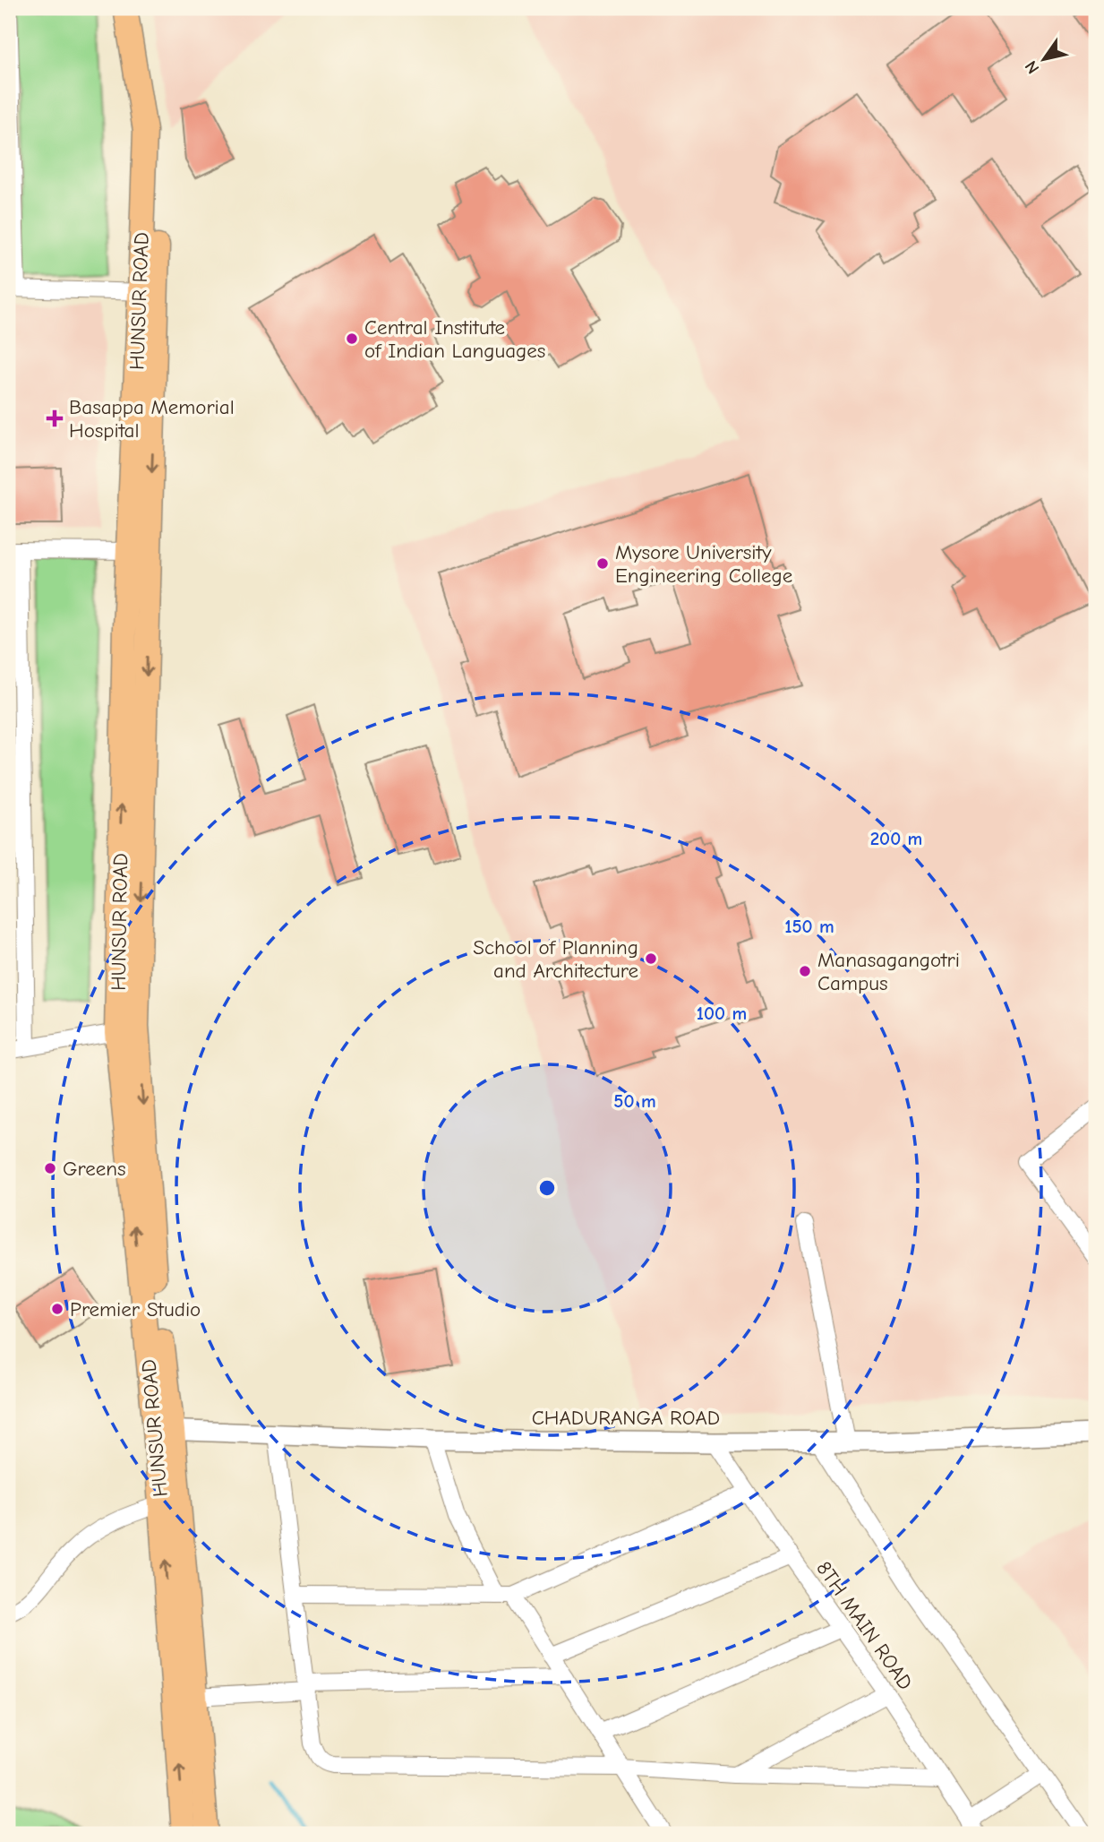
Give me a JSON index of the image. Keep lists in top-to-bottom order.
{
  "streets": {
    "main road": ["HUNSUR ROAD"],
    "street": ["CHADURANGA ROAD", "8TH MAIN ROAD"]
  },
  "crossings": [
    ["HUNSUR ROAD", "CHADURANGA ROAD"],
    ["CHADURANGA ROAD", "8TH MAIN ROAD"]
  ],
  "places": {
    "other": [
      "Central Institute of Indian Languages",
      "Mysore University Engineering College",
      "School of Planning and Architecture",
      "Manasagangotri Campus",
      "Greens",
      "Premier Studio"
    ],
    "health": ["Basappa Memorial Hospital"]
  },
  "north": "bottom left",
  "rings": [
    "200 m",
    "150 m",
    "100 m",
    "50 m"
  ]
}
